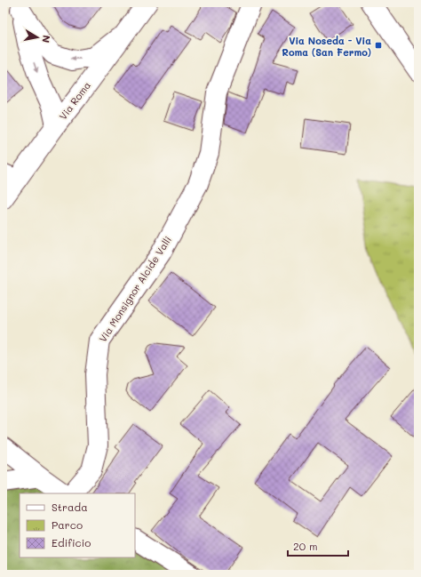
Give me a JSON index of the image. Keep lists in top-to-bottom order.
{
  "streets": {
    "street": ["Via Roma", "Via Monsignor Alcide Valli"]
  },
  "places": {
    "transit": ["Via Noseda - Via Roma (San Fermo)"]
  },
  "legend": ["Strada", "Parco", "Edificio"],
  "scale_bar": "20 m",
  "north": "right"
}
